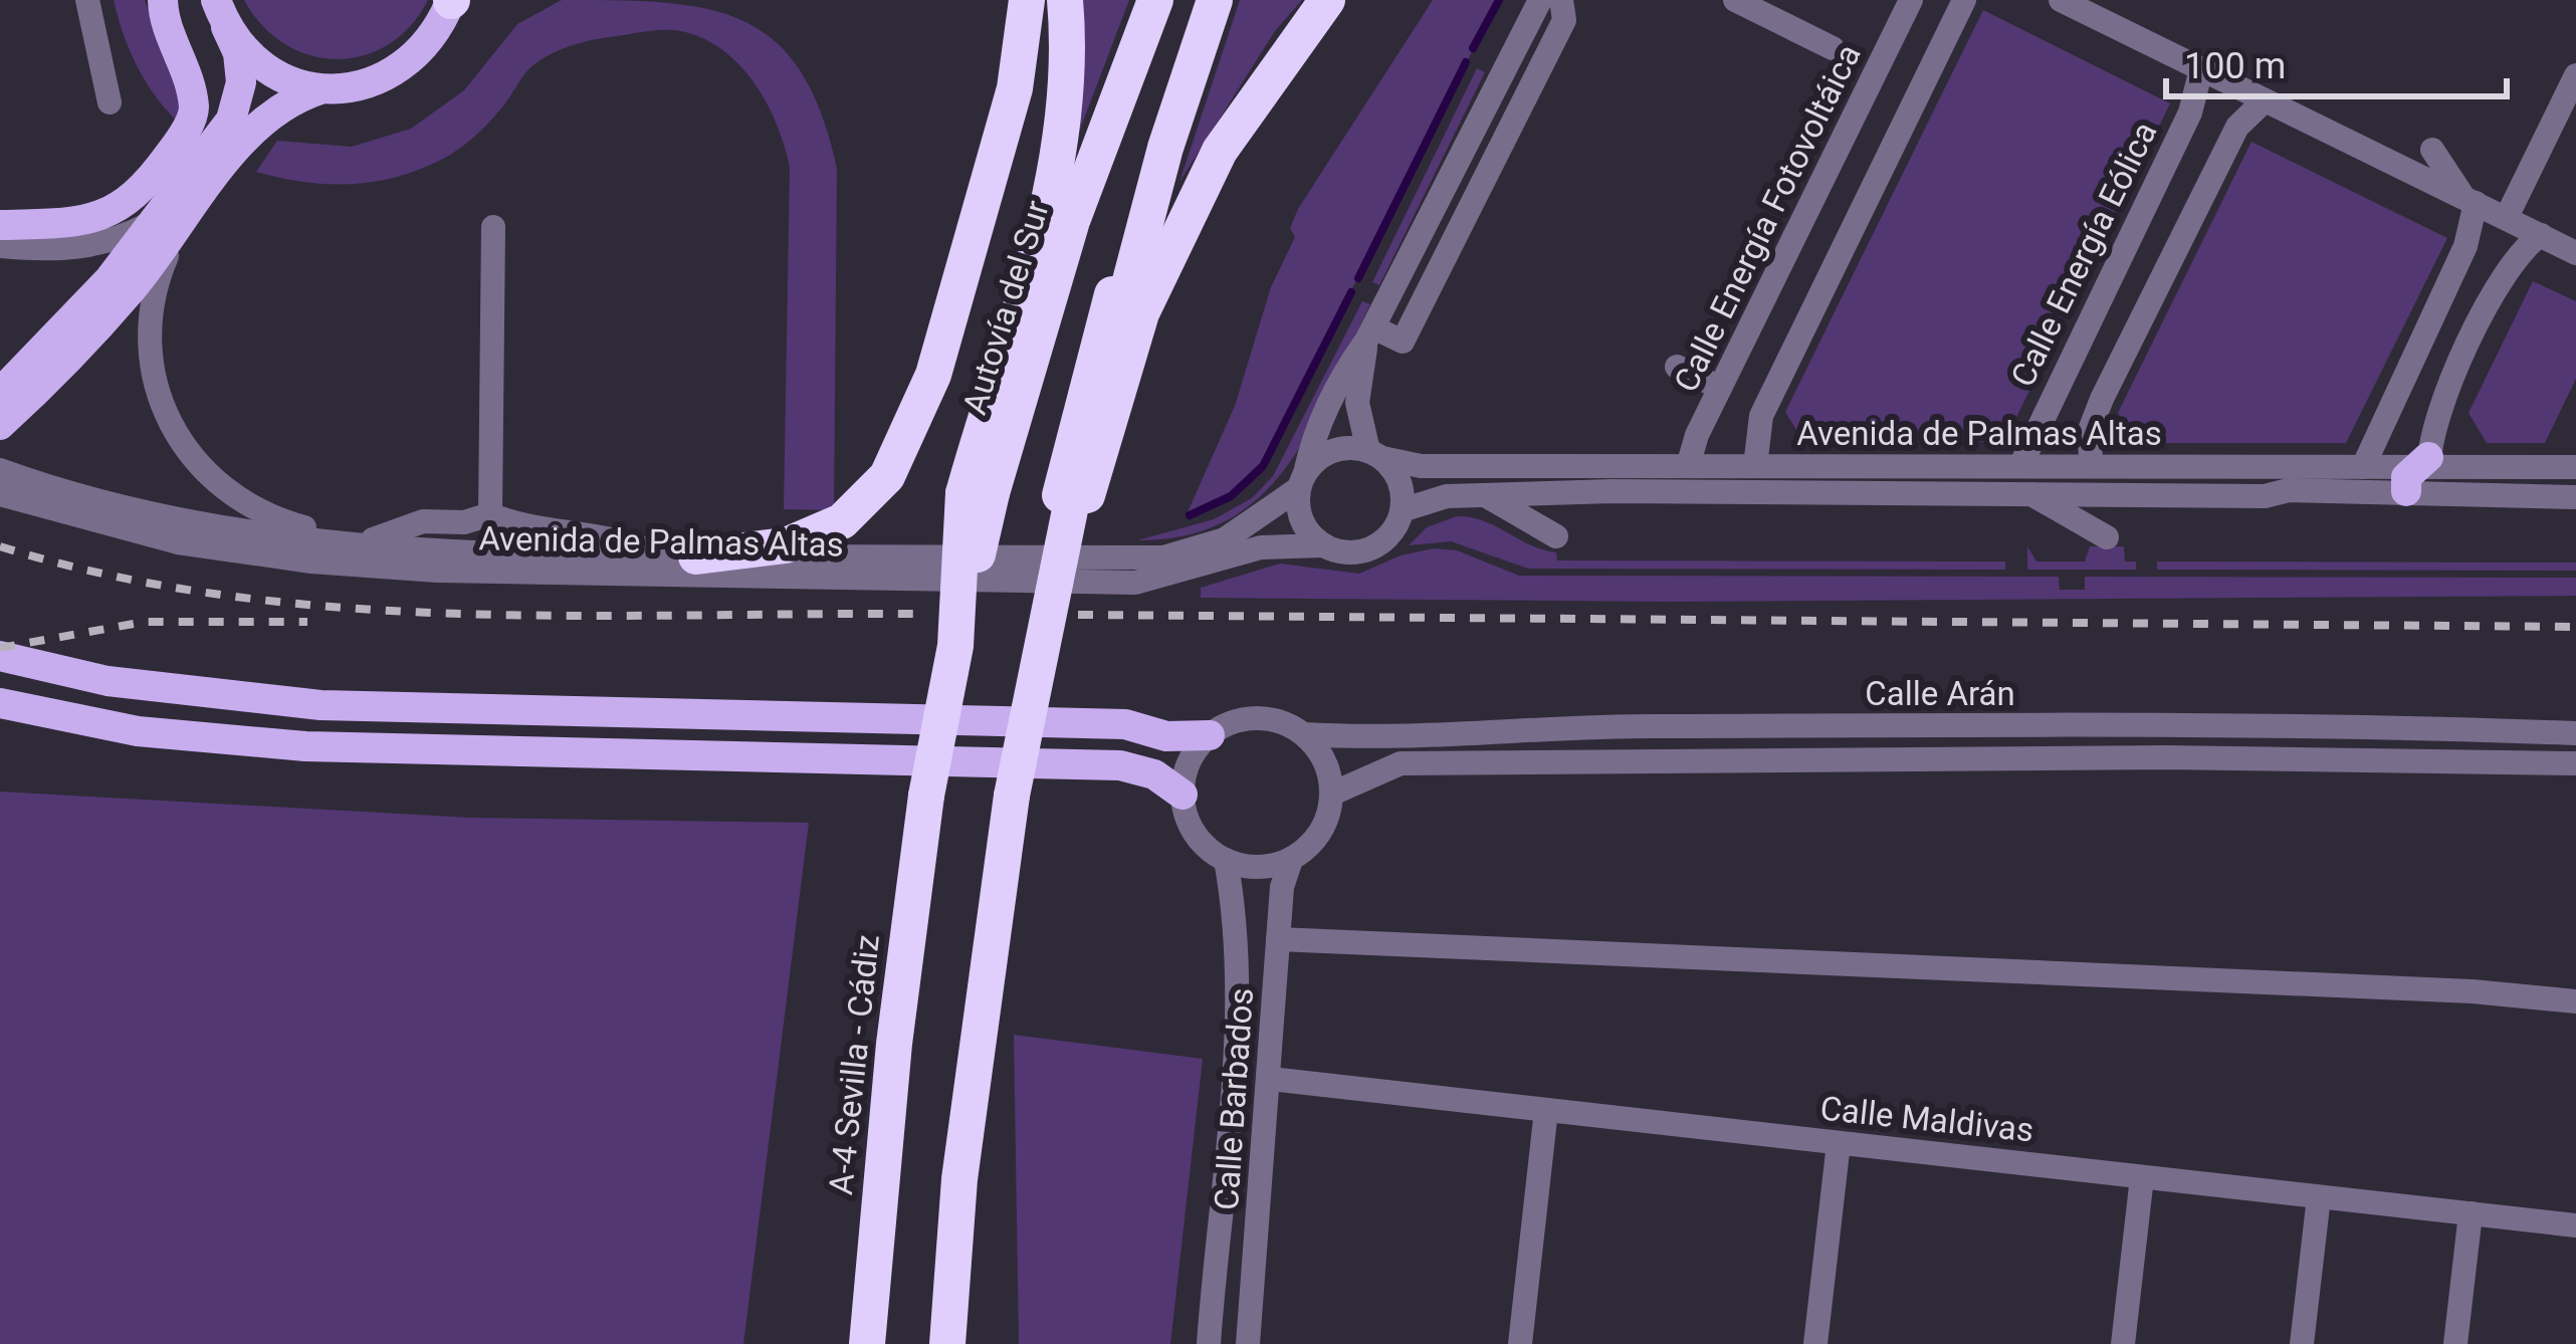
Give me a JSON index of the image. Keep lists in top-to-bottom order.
{
  "streets": {
    "highway": ["Autovía del Sur", "A-4 Sevilla - Cádiz"],
    "street": [
      "Calle Energía Fotovoltáica",
      "Calle Energía Eólica",
      "Avenida de Palmas Altas",
      "Calle Arán",
      "Calle Barbados",
      "Calle Maldivas"
    ]
  },
  "crossings": [
    ["Calle Energía Fotovoltáica", "Avenida de Palmas Altas"],
    ["Calle Energía Eólica", "Avenida de Palmas Altas"],
    ["Autovía del Sur", "A-4 Sevilla - Cádiz"],
    ["Calle Arán", "Calle Barbados"],
    ["Calle Barbados", "Calle Maldivas"]
  ],
  "scale_bar": "100 m"
}
